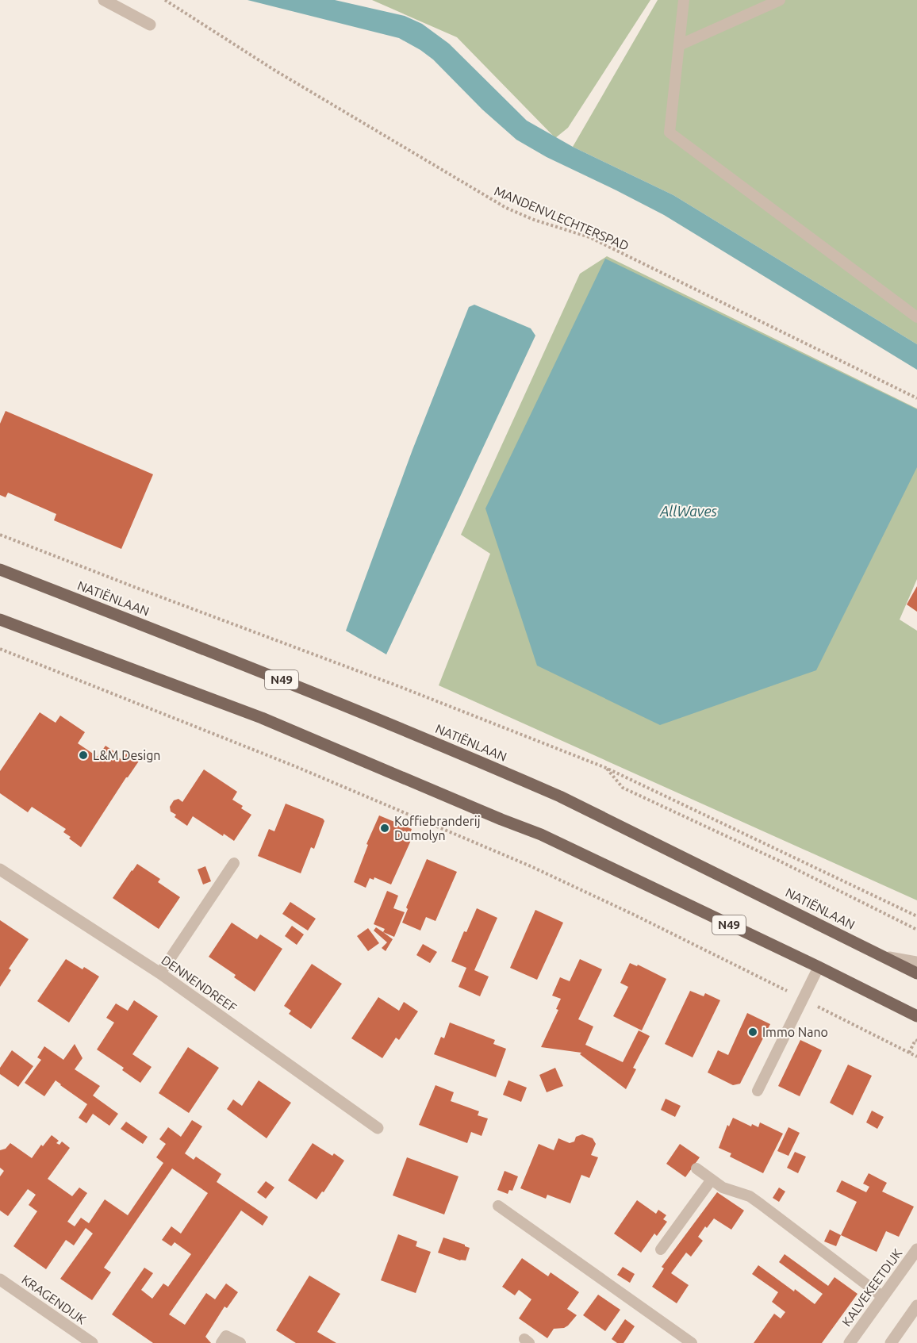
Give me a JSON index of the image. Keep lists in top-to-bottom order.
{
  "streets": {
    "main road": ["NATIËNLAAN", "N49"],
    "street": ["DENNENDREEF", "KALVEKEETDIJK", "KRAGENDIJK"],
    "path": ["MANDENVLECHTERSPAD"]
  },
  "water": ["AllWaves"],
  "places": ["L&M Design", "Koffiebranderij Dumolyn", "Immo Nano"]
}
